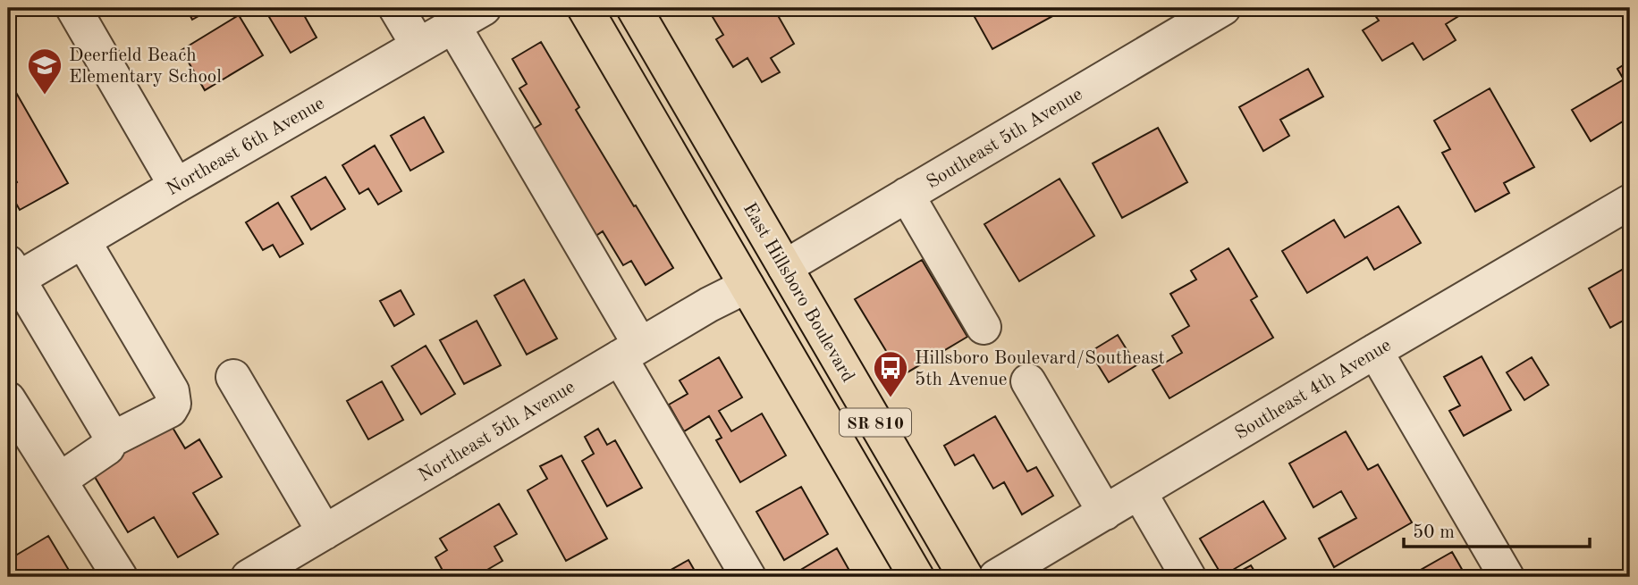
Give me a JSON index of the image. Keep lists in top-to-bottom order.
{
  "streets": {
    "main road": ["East Hillsboro Boulevard", "SR 810"],
    "street": [
      "Southeast 5th Avenue",
      "Northeast 6th Avenue",
      "Southeast 4th Avenue",
      "Northeast 5th Avenue"
    ]
  },
  "crossings": [
    ["Southeast 5th Avenue", "East Hillsboro Boulevard"],
    ["SR 810", "Northeast 5th Avenue"]
  ],
  "places": {
    "school or university": ["Deerfield Beach Elementary School"],
    "bus stop": ["Hillsboro Boulevard/Southeast 5th Avenue"]
  },
  "scale_bar": "50 m"
}
